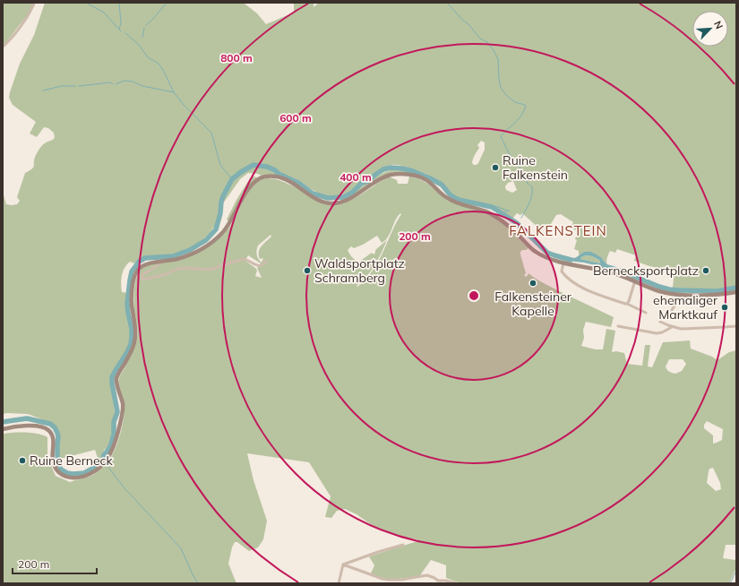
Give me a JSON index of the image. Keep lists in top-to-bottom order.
{
  "districts": ["FALKENSTEIN"],
  "places": [
    "Ruine Falkenstein",
    "Waldsportplatz Schramberg",
    "Bernecksportplatz",
    "Falkensteiner Kapelle",
    "ehemaliger Marktkauf",
    "Ruine Berneck"
  ],
  "scale_bar": "200 m",
  "north": "top right",
  "rings": [
    "800 m",
    "600 m",
    "400 m",
    "200 m"
  ]
}
